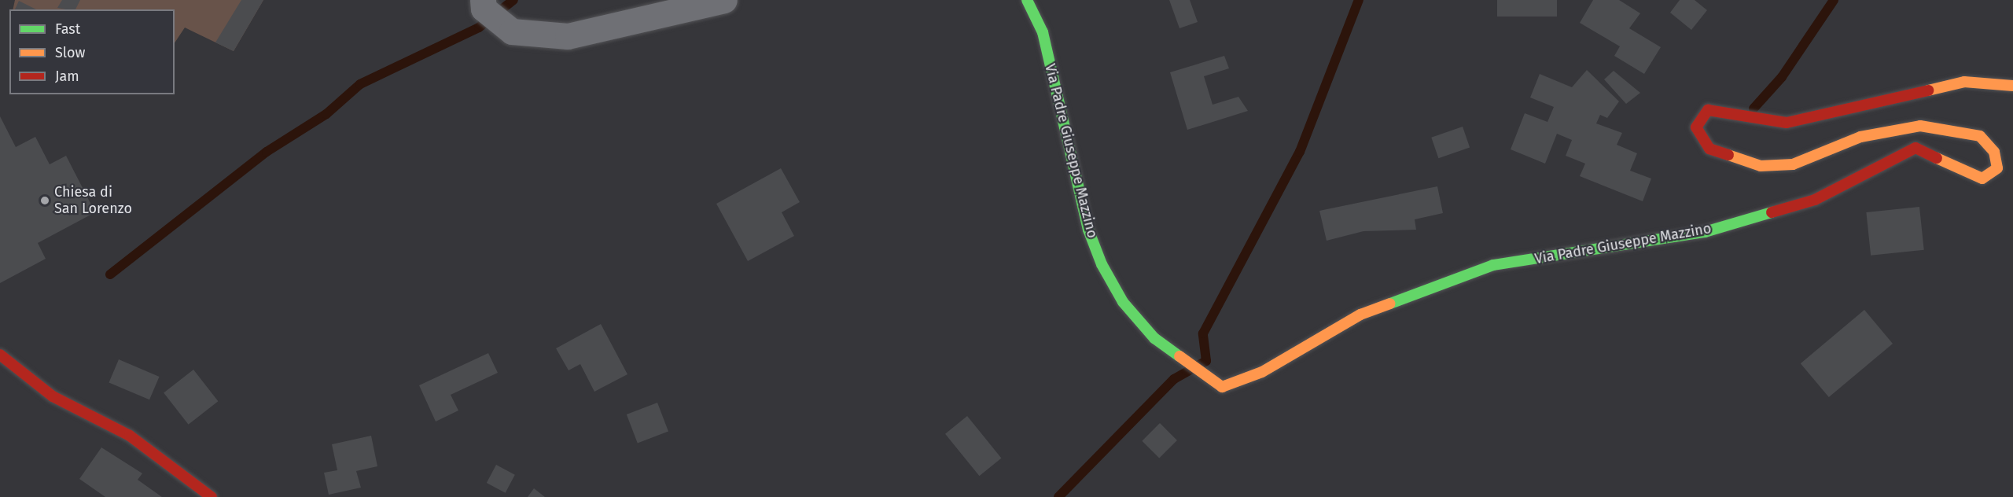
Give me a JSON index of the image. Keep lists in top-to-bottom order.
{
  "streets": {
    "street": ["Via Padre Giuseppe Mazzino"]
  },
  "places": ["Chiesa di San Lorenzo"],
  "legend": ["Fast", "Slow", "Jam"]
}
